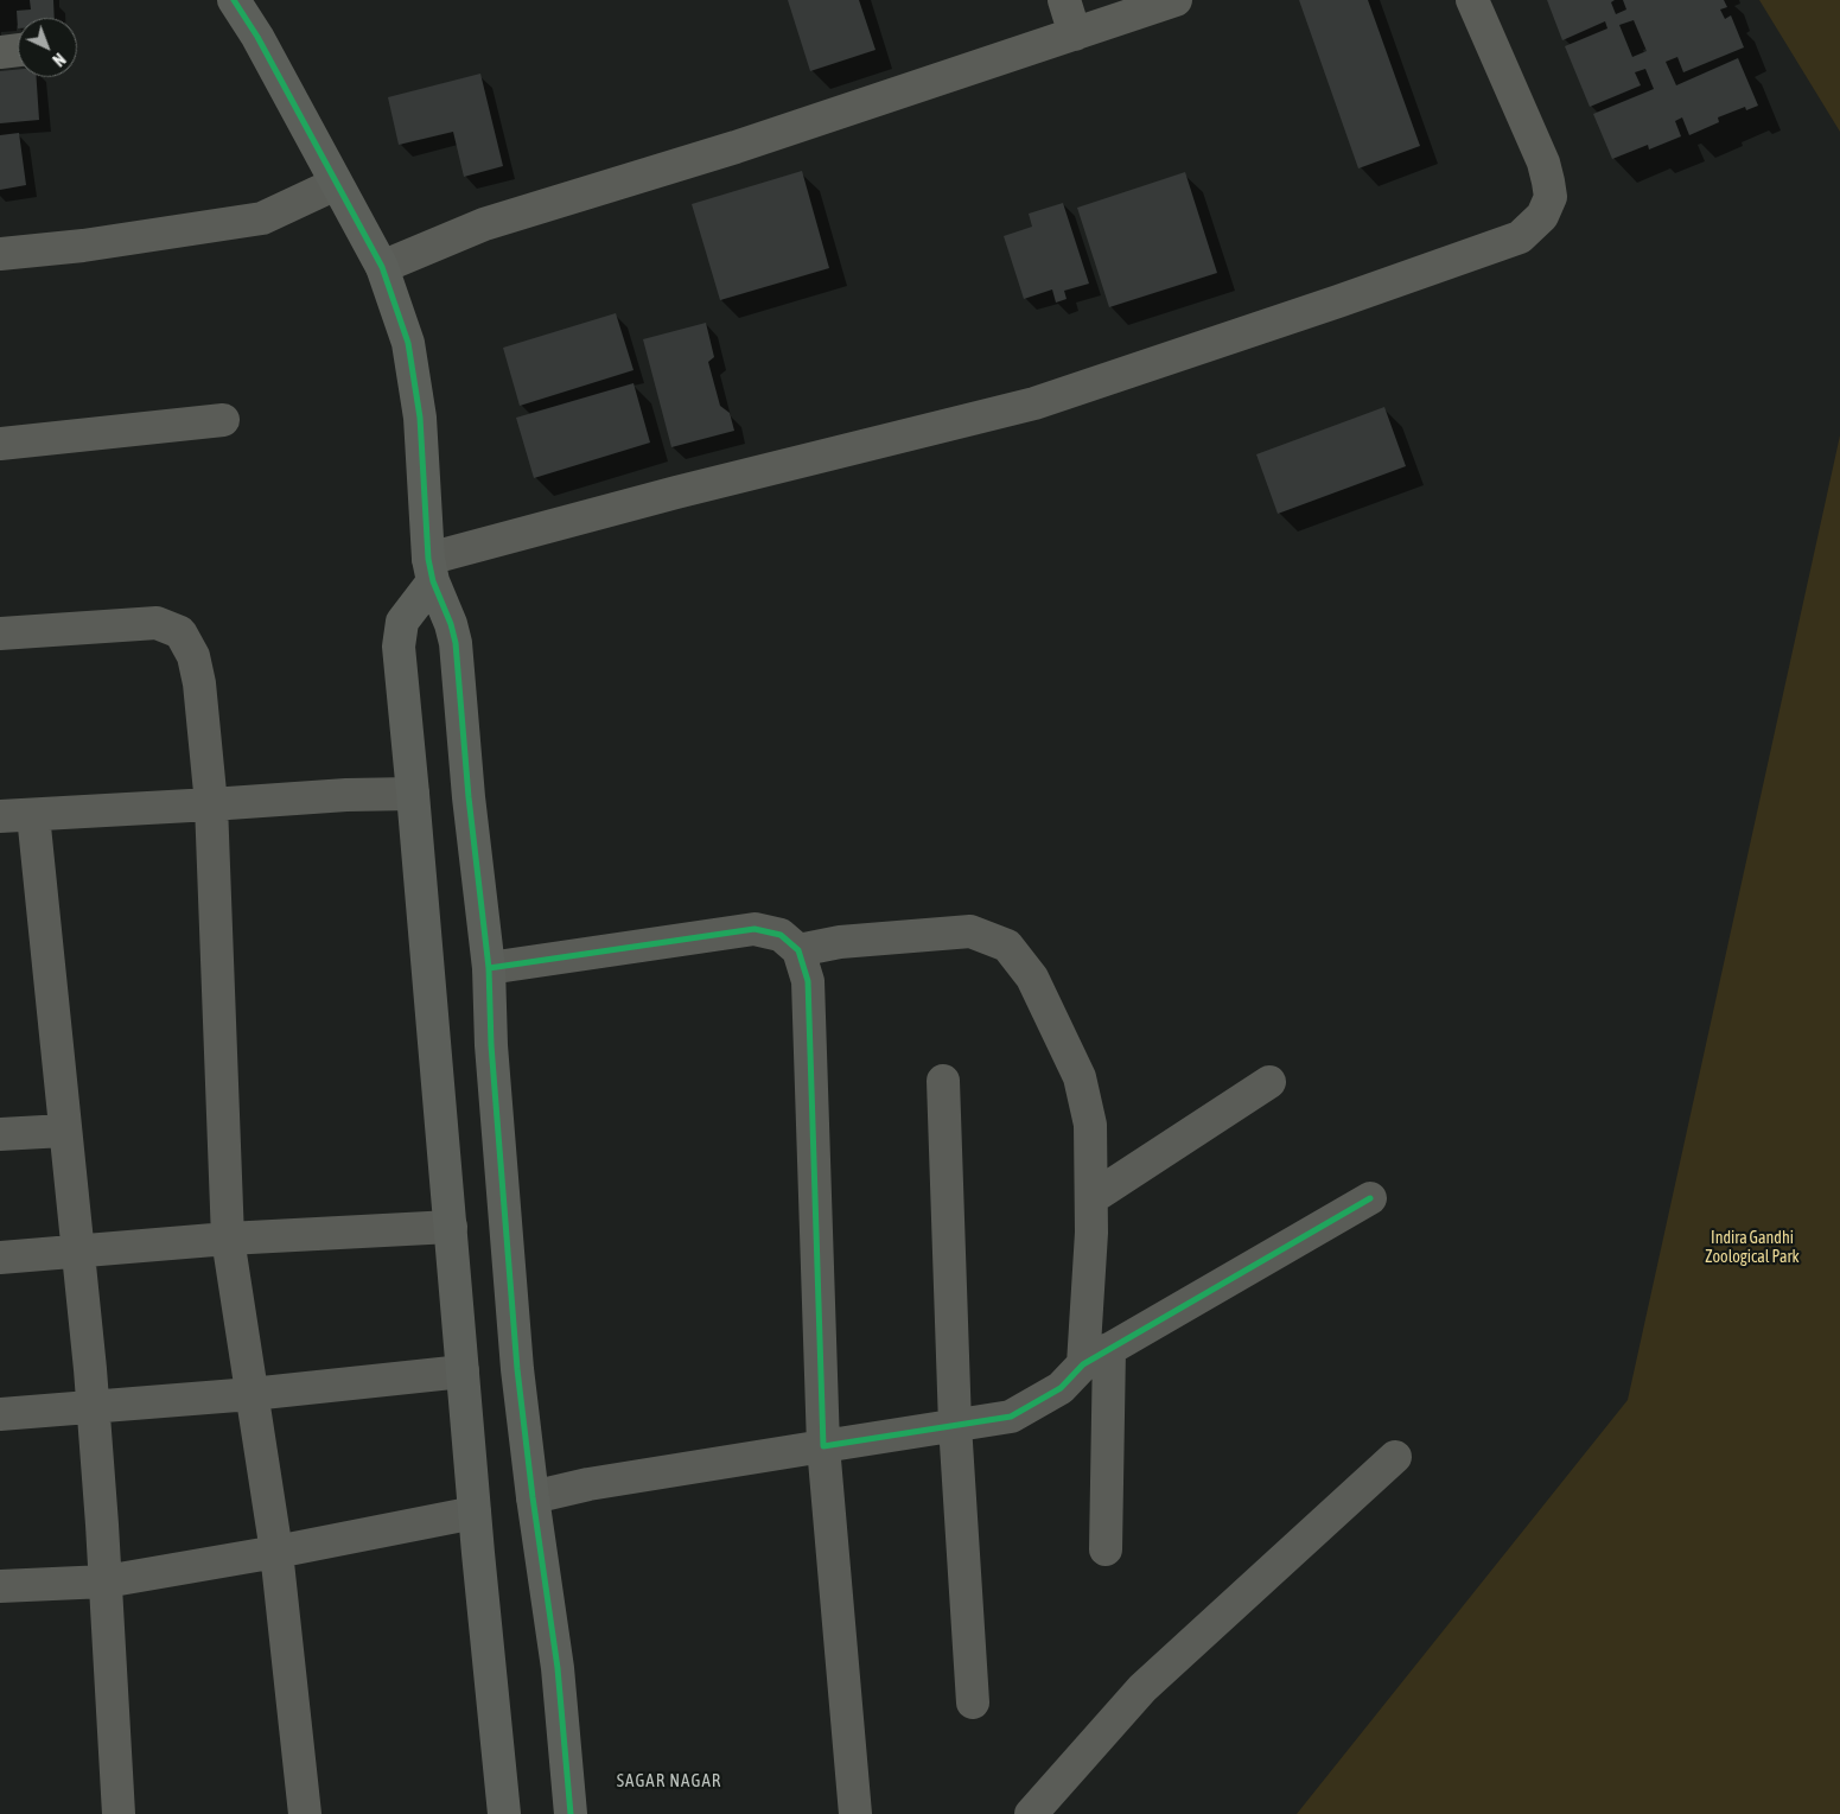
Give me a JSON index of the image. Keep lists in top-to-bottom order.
{
  "districts": ["SAGAR NAGAR"],
  "parks": ["Indira Gandhi Zoological Park"],
  "north": "bottom right"
}
